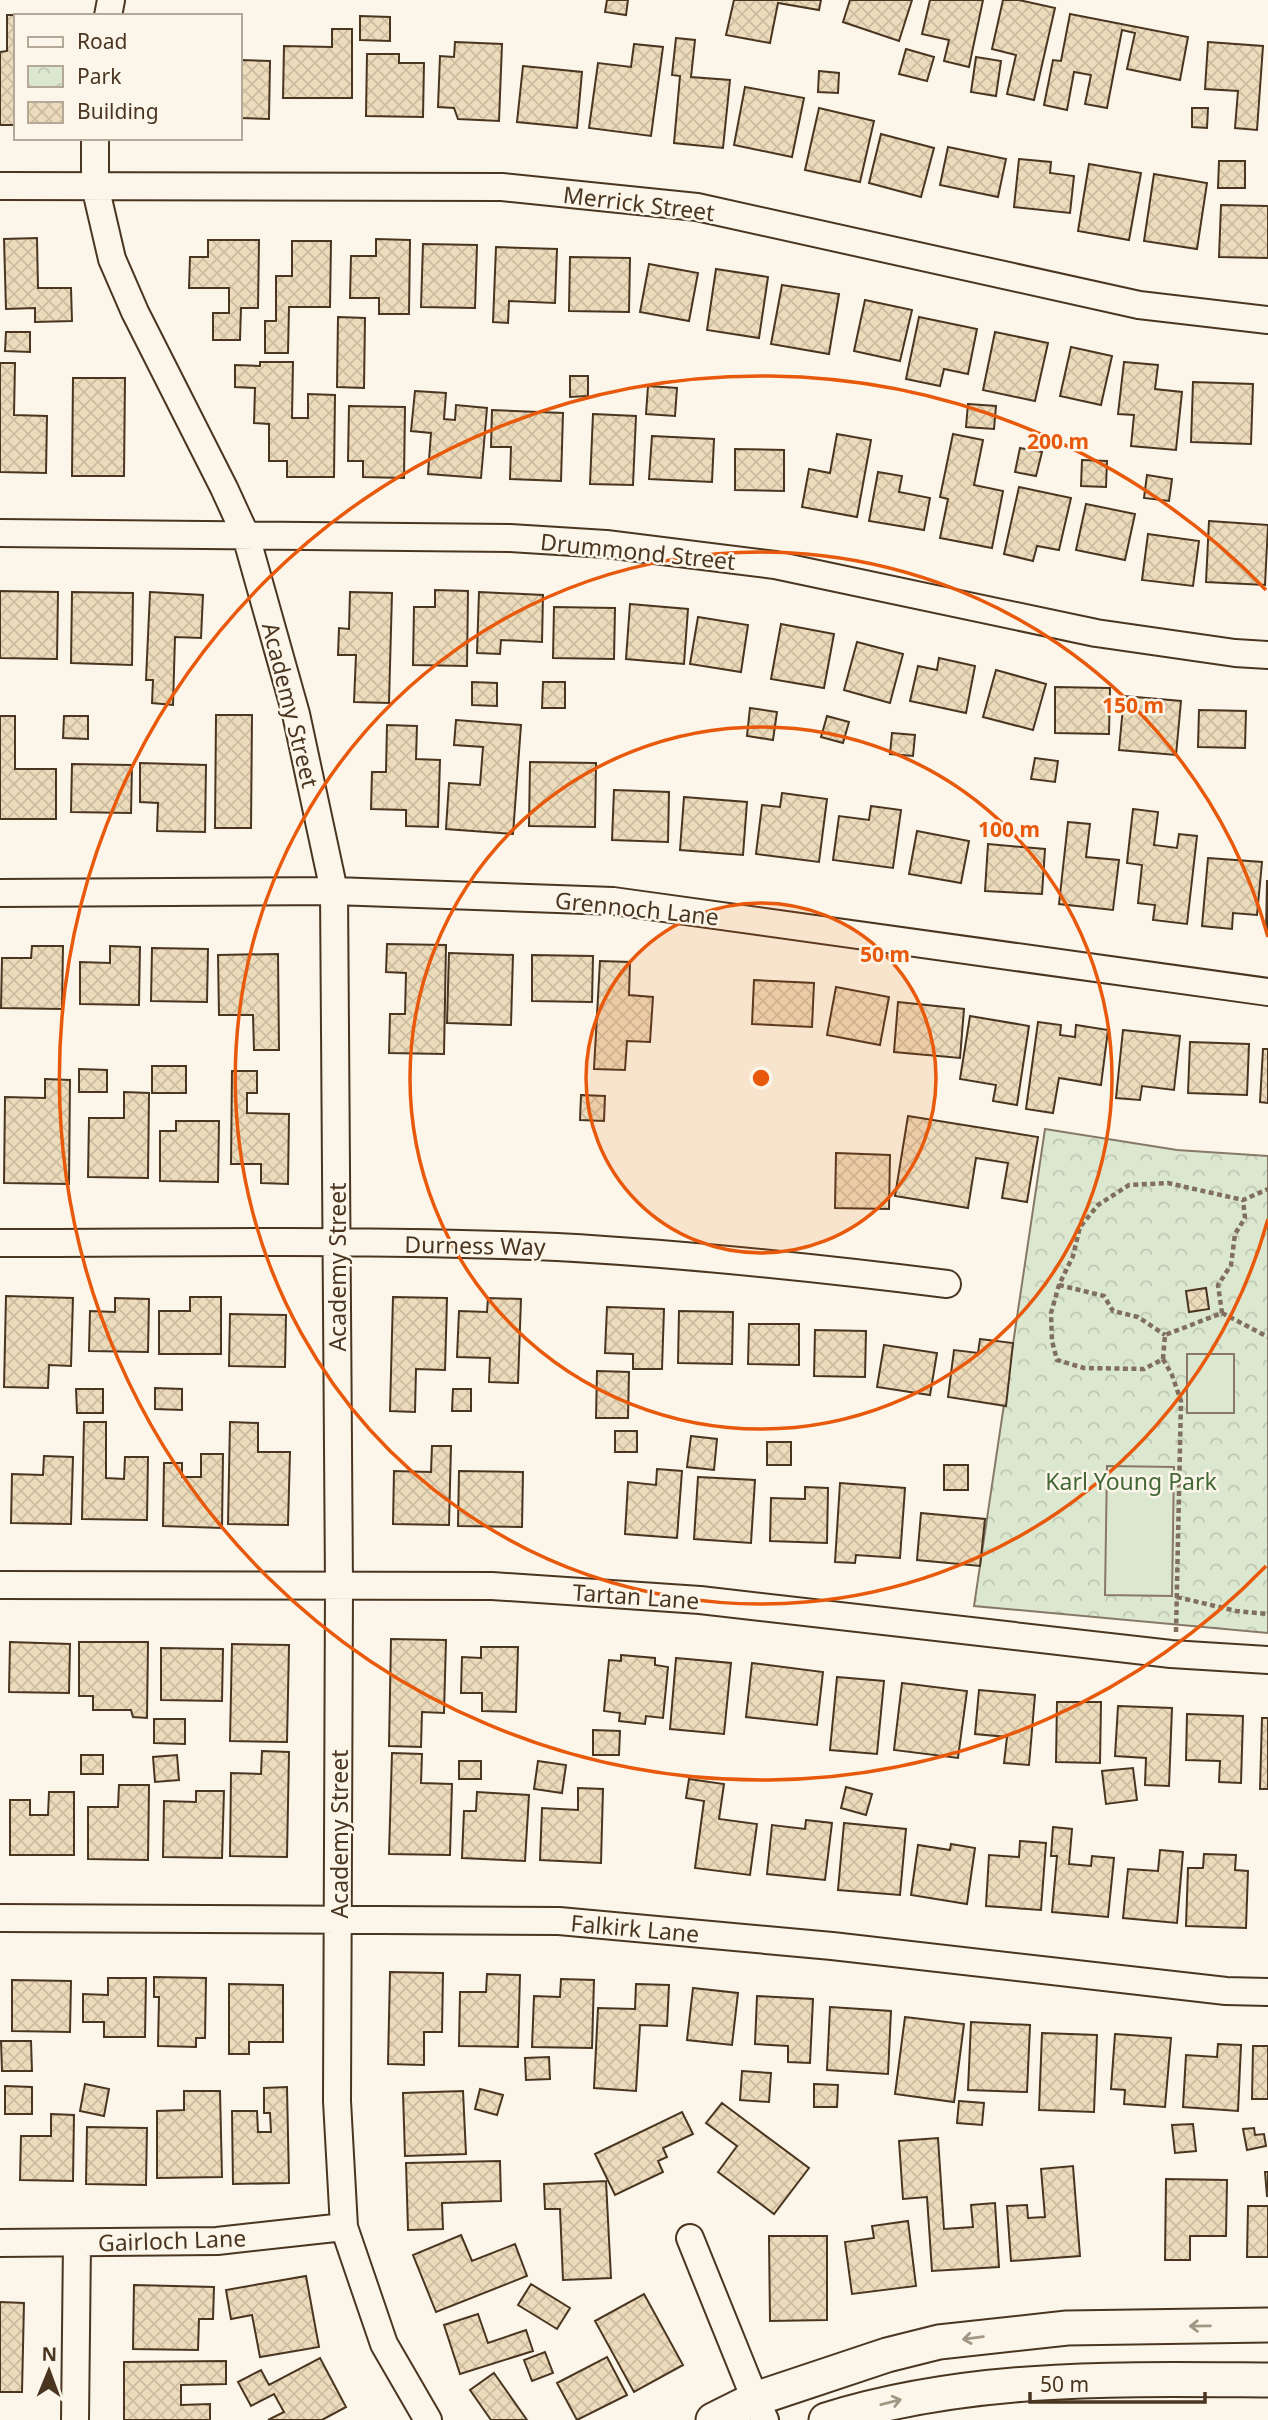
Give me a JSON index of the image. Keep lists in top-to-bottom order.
{
  "streets": {
    "street": [
      "Merrick Street",
      "Drummond Street",
      "Academy Street",
      "Grennoch Lane",
      "Durness Way",
      "Tartan Lane",
      "Falkirk Lane",
      "Gairloch Lane"
    ]
  },
  "crossings": [
    ["Merrick Street", "Academy Street"],
    ["Drummond Street", "Academy Street"],
    ["Academy Street", "Grennoch Lane"],
    ["Academy Street", "Durness Way"],
    ["Academy Street", "Tartan Lane"],
    ["Academy Street", "Falkirk Lane"],
    ["Academy Street", "Gairloch Lane"]
  ],
  "parks": ["Karl Young Park"],
  "legend": ["Road", "Park", "Building"],
  "scale_bar": "50 m",
  "north": "top",
  "rings": [
    "200 m",
    "150 m",
    "100 m",
    "50 m"
  ]
}
